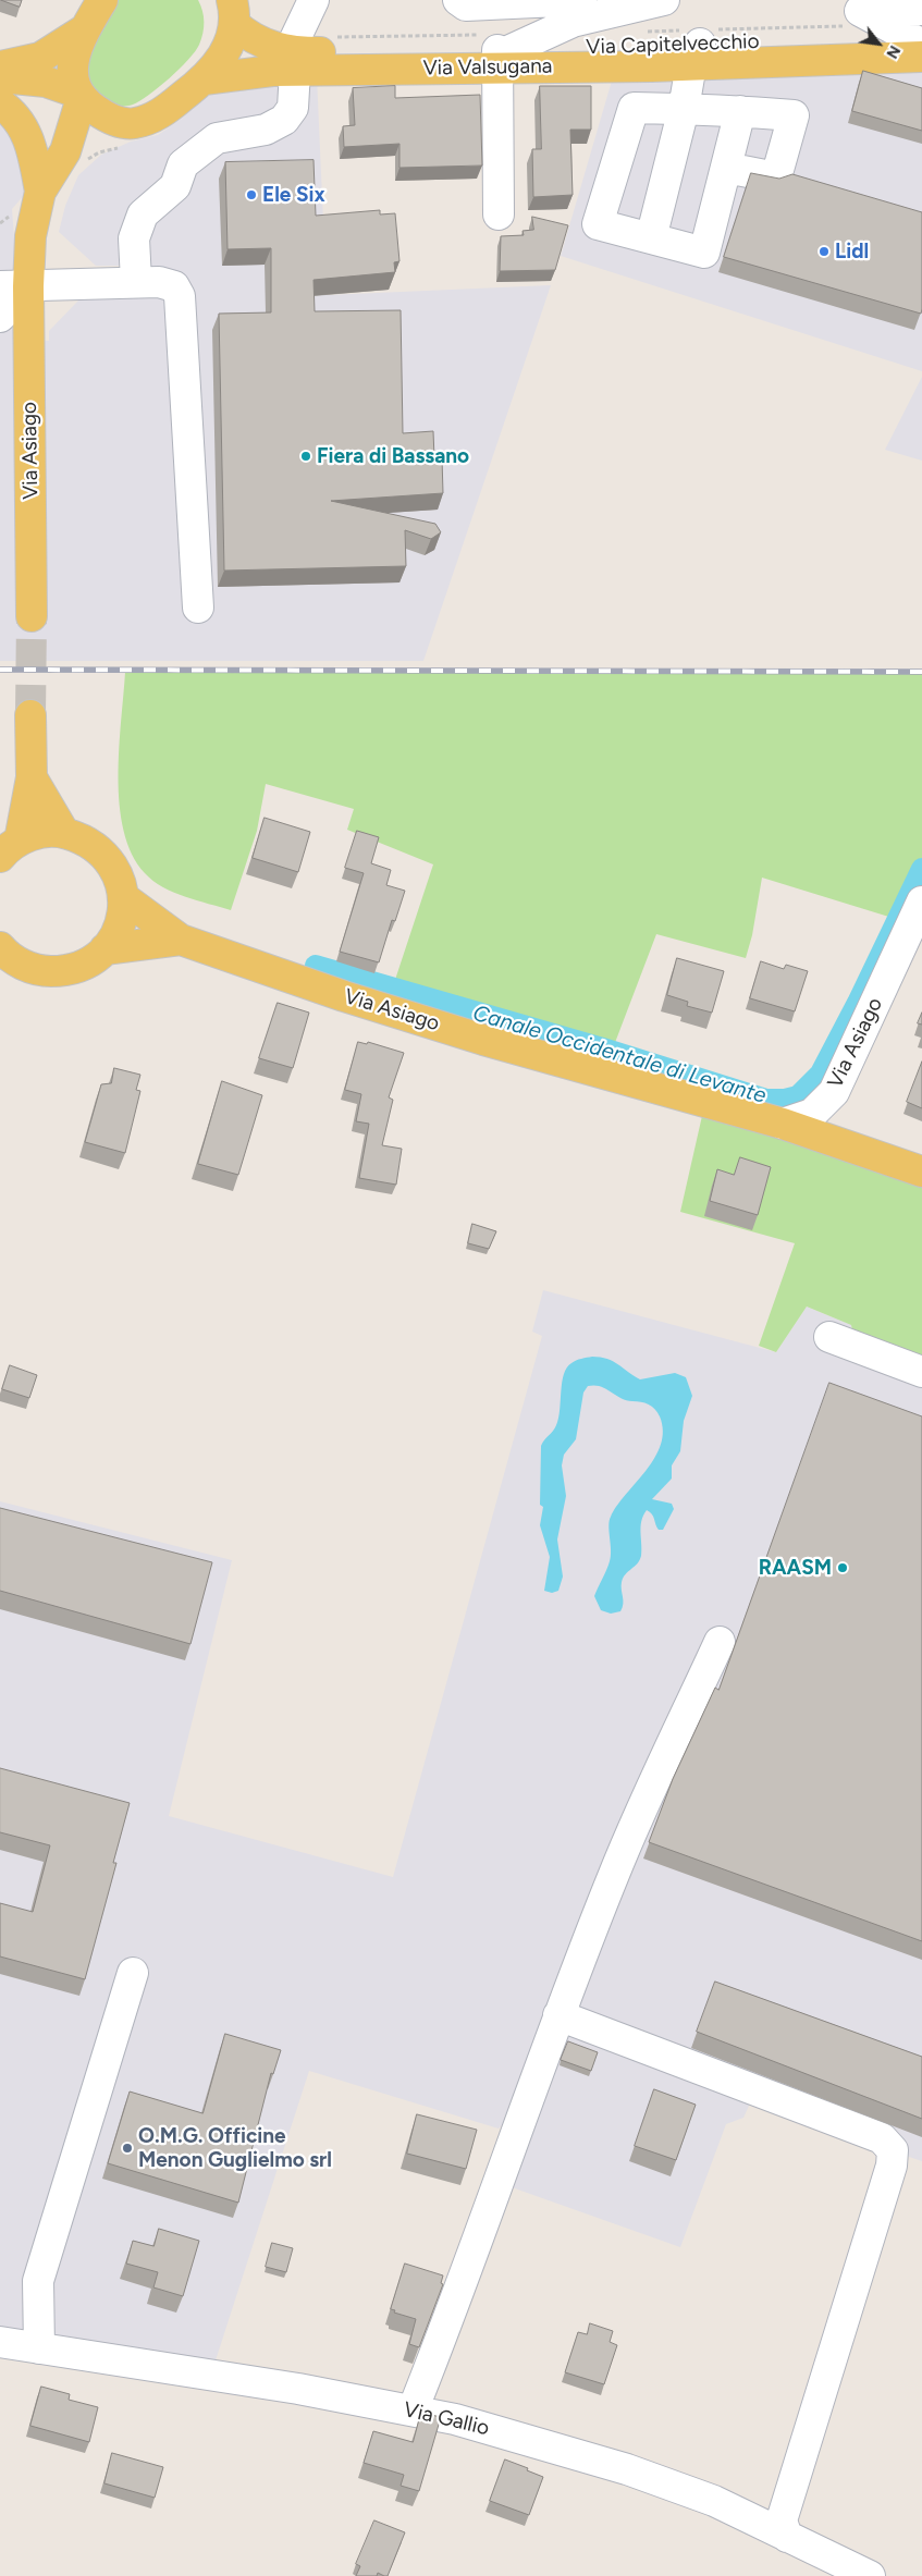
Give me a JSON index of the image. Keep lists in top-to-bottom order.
{
  "streets": {
    "main road": ["Via Capitelvecchio", "Via Valsugana", "Via Asiago"],
    "street": ["Via Gallio"]
  },
  "crossings": [
    ["Via Capitelvecchio", "Via Valsugana"]
  ],
  "water": ["Canale Occidentale di Levante"],
  "places": [
    "Ele Six",
    "Lidl",
    "Fiera di Bassano",
    "RAASM",
    "O.M.G. Officine Menon Guglielmo srl"
  ],
  "north": "bottom right"
}
